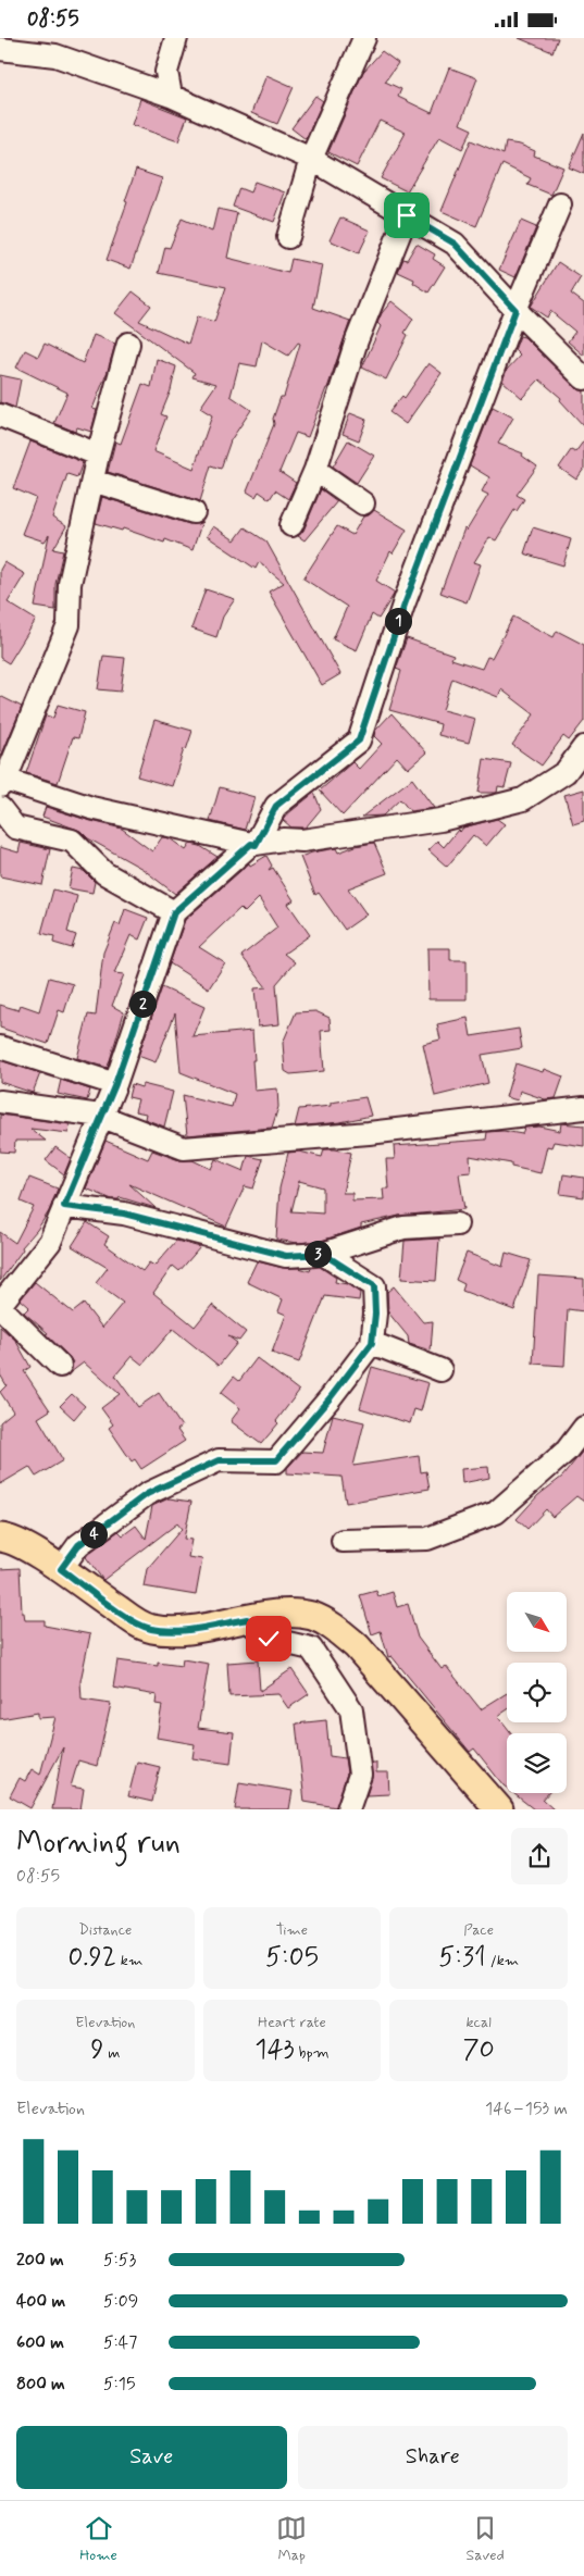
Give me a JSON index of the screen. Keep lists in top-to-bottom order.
{
  "north": "bottom right",
  "page": {
    "status": "08:55",
    "pins": [
      "1",
      "2",
      "3",
      "4"
    ],
    "heading": ["Morning run", "08:55"],
    "stats": [
      ["Distance", "0.92 km"],
      ["Time", "5:05"],
      ["Pace", "5:31 /km"],
      ["Elevation", "9 m"],
      ["Heart rate", "143 bpm"],
      ["kcal", "70"]
    ],
    "chart": ["Elevation", "146–153 m"],
    "list": [
      {
        "name": "200 m",
        "note": "5:53"
      },
      {
        "name": "400 m",
        "note": "5:09"
      },
      {
        "name": "600 m",
        "note": "5:47"
      },
      {
        "name": "800 m",
        "note": "5:15"
      }
    ],
    "buttons": ["Save", "Share"],
    "tabs": ["Home", "Map", "Saved"]
  }
}
